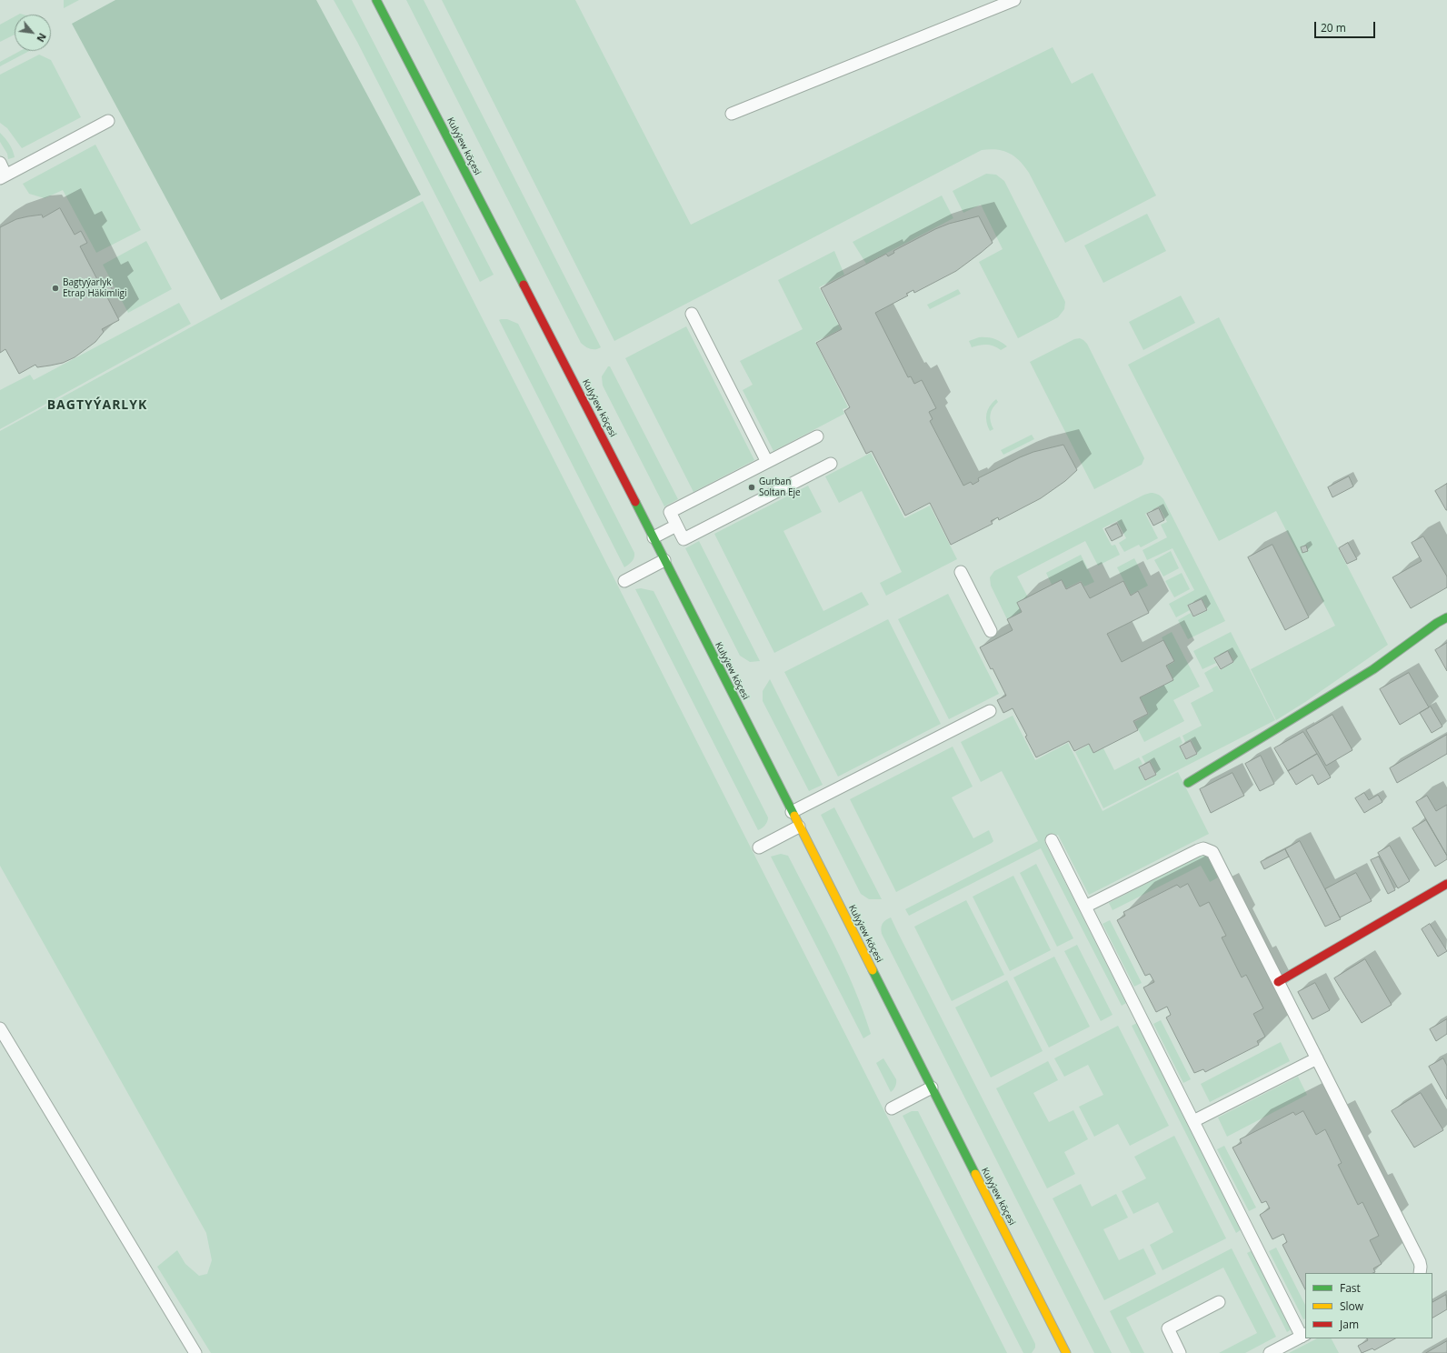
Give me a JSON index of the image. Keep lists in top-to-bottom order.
{
  "streets": {
    "street": ["Kulyýew köçesi"]
  },
  "districts": ["BAGTYÝARLYK"],
  "places": ["Bagtyýarlyk Etrap Häkimligi", "Gurban Soltan Eje"],
  "legend": ["Fast", "Slow", "Jam"],
  "scale_bar": "20 m",
  "north": "bottom right"
}
